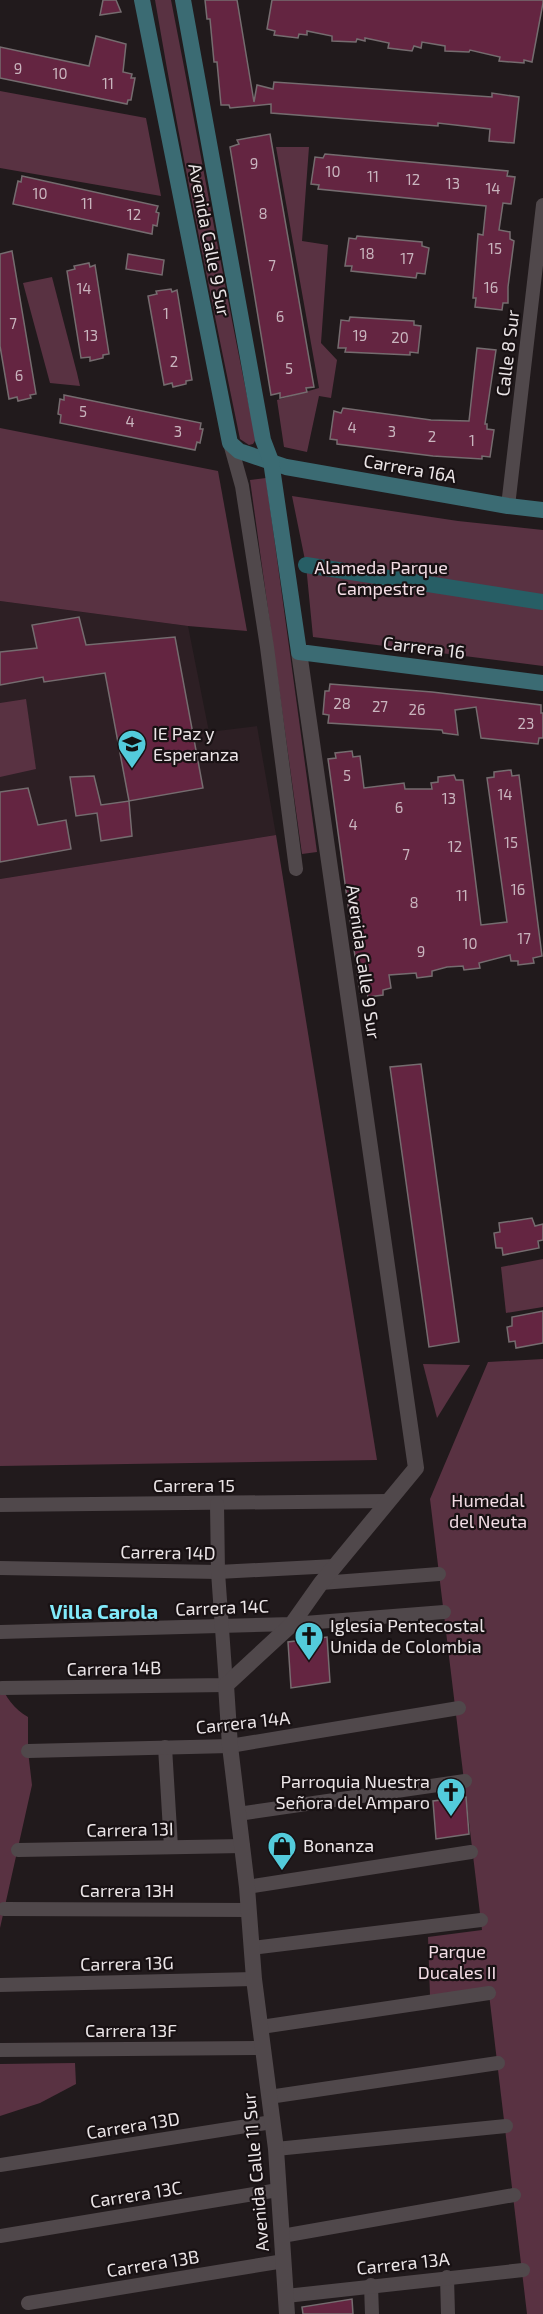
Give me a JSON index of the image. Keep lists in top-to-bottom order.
{
  "streets": {
    "main road": ["Avenida Calle 9 Sur", "Carrera 16A", "Carrera 16"],
    "street": [
      "Calle 8 Sur",
      "Carrera 15",
      "Carrera 14D",
      "Carrera 14C",
      "Carrera 14B",
      "Carrera 14A",
      "Carrera 13I",
      "Carrera 13H",
      "Carrera 13G",
      "Carrera 13F",
      "Carrera 13D",
      "Avenida Calle 11 Sur",
      "Carrera 13C",
      "Carrera 13B",
      "Carrera 13A"
    ]
  },
  "crossings": [
    ["Avenida Calle 9 Sur", "Carrera 16A"],
    ["Avenida Calle 9 Sur", "Carrera 16"],
    ["Avenida Calle 9 Sur", "Carrera 15"],
    ["Calle 8 Sur", "Carrera 16A"],
    ["Carrera 14B", "Avenida Calle 11 Sur"],
    ["Carrera 14A", "Avenida Calle 11 Sur"],
    ["Carrera 13I", "Avenida Calle 11 Sur"],
    ["Carrera 13H", "Avenida Calle 11 Sur"],
    ["Carrera 13G", "Avenida Calle 11 Sur"],
    ["Carrera 13F", "Avenida Calle 11 Sur"],
    ["Carrera 13D", "Avenida Calle 11 Sur"],
    ["Avenida Calle 11 Sur", "Carrera 13C"],
    ["Avenida Calle 11 Sur", "Carrera 13B"],
    ["Avenida Calle 11 Sur", "Carrera 13A"]
  ],
  "districts": ["Villa Carola"],
  "parks": ["Alameda Parque Campestre", "Humedal del Neuta", "Parque Ducales II"],
  "places": {
    "school or university": ["IE Paz y Esperanza"],
    "church": ["Iglesia Pentecostal Unida de Colombia", "Parroquia Nuestra Señora del Amparo"],
    "shop": ["Bonanza"]
  },
  "house_numbers": [
    "9",
    "10",
    "11",
    "9",
    "10",
    "11",
    "12",
    "13",
    "14",
    "10",
    "11",
    "8",
    "12",
    "15",
    "18",
    "17",
    "7",
    "16",
    "14",
    "1",
    "6",
    "7",
    "13",
    "19",
    "20",
    "2",
    "5",
    "6",
    "5",
    "4",
    "4",
    "3",
    "3",
    "2",
    "1",
    "28",
    "27",
    "26",
    "23",
    "5",
    "14",
    "13",
    "6",
    "4",
    "15",
    "12",
    "7",
    "16",
    "11",
    "8",
    "17",
    "10",
    "9"
  ]
}
